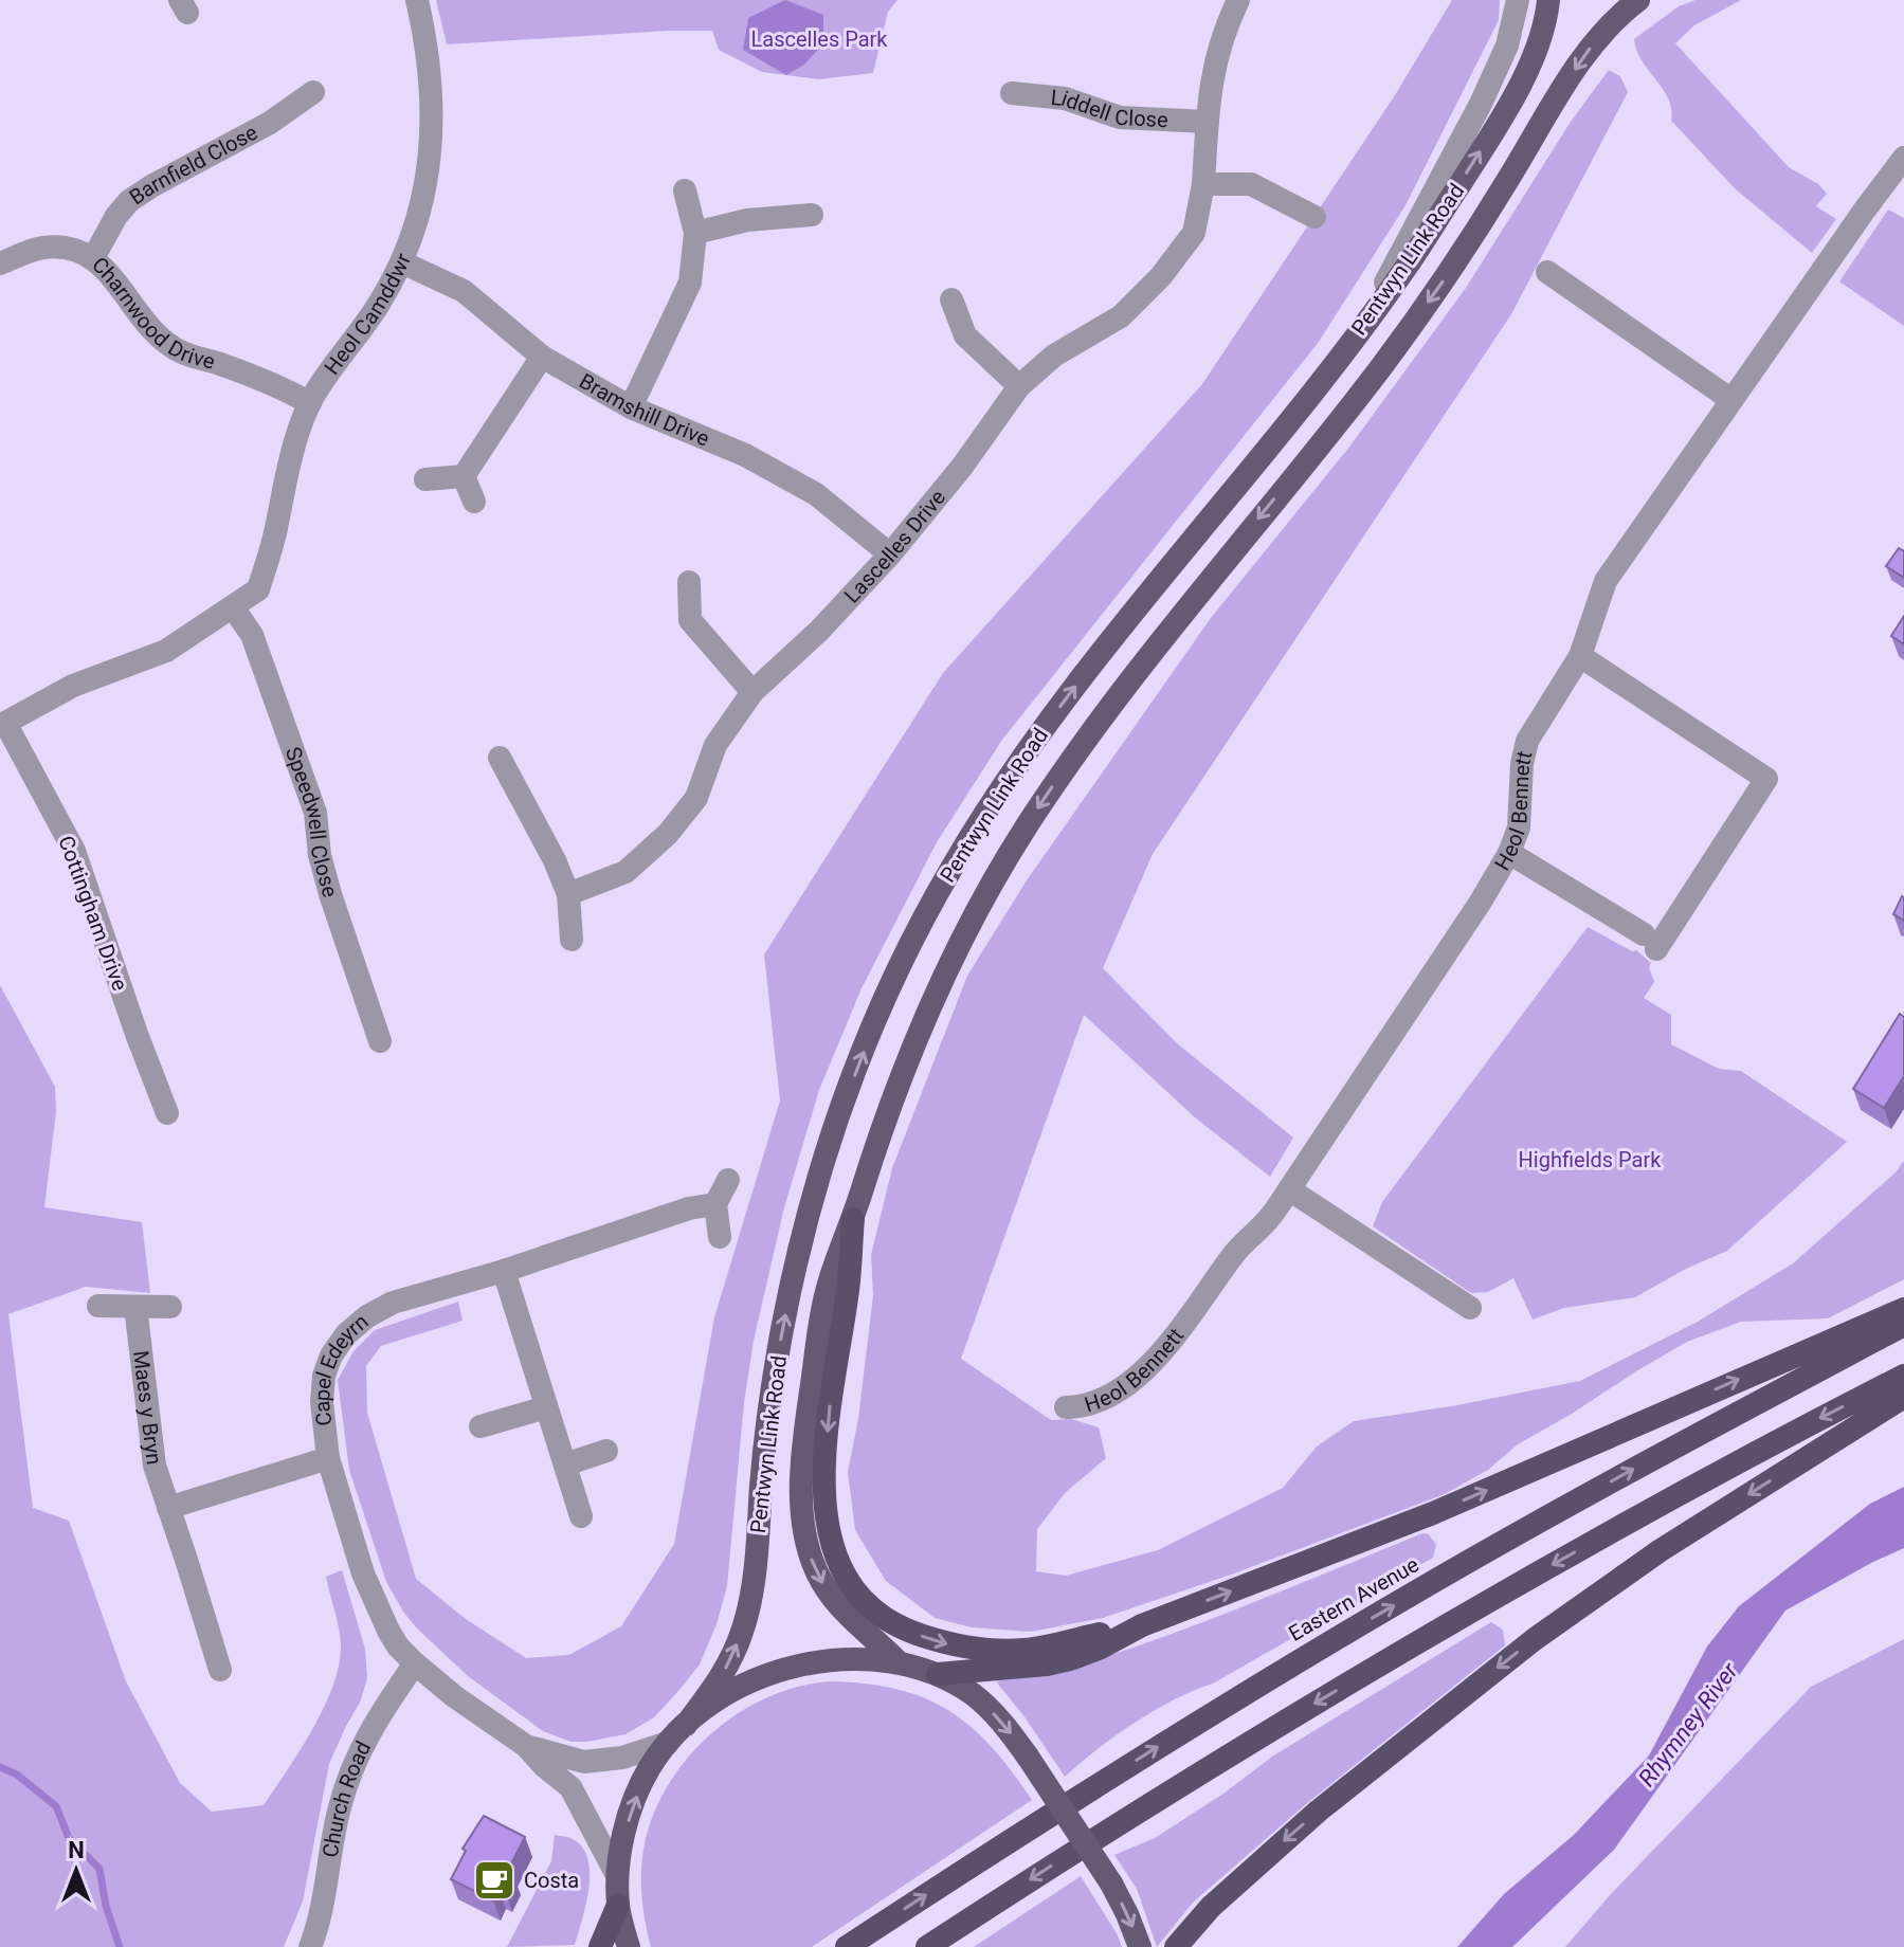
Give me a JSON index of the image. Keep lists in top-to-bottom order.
{
  "streets": {
    "highway": ["Eastern Avenue"],
    "main road": ["Pentwyn Link Road"],
    "street": [
      "Liddell Close",
      "Barnfield Close",
      "Charnwood Drive",
      "Heol Camddwr",
      "Bramshill Drive",
      "Lascelles Drive",
      "Heol Bennett",
      "Speedwell Close",
      "Cottingham Drive",
      "Capel Edeyrn",
      "Maes y Bryn",
      "Church Road"
    ]
  },
  "crossings": [
    ["Liddell Close", "Lascelles Drive"],
    ["Barnfield Close", "Charnwood Drive"],
    ["Charnwood Drive", "Heol Camddwr"],
    ["Heol Camddwr", "Bramshill Drive"],
    ["Heol Camddwr", "Speedwell Close"],
    ["Heol Camddwr", "Cottingham Drive"],
    ["Bramshill Drive", "Lascelles Drive"],
    ["Speedwell Close", "Cottingham Drive"],
    ["Capel Edeyrn", "Church Road"]
  ],
  "water": ["Rhymney River"],
  "parks": ["Lascelles Park", "Highfields Park"],
  "places": {
    "cafe": ["Costa"]
  },
  "north": "top"
}
